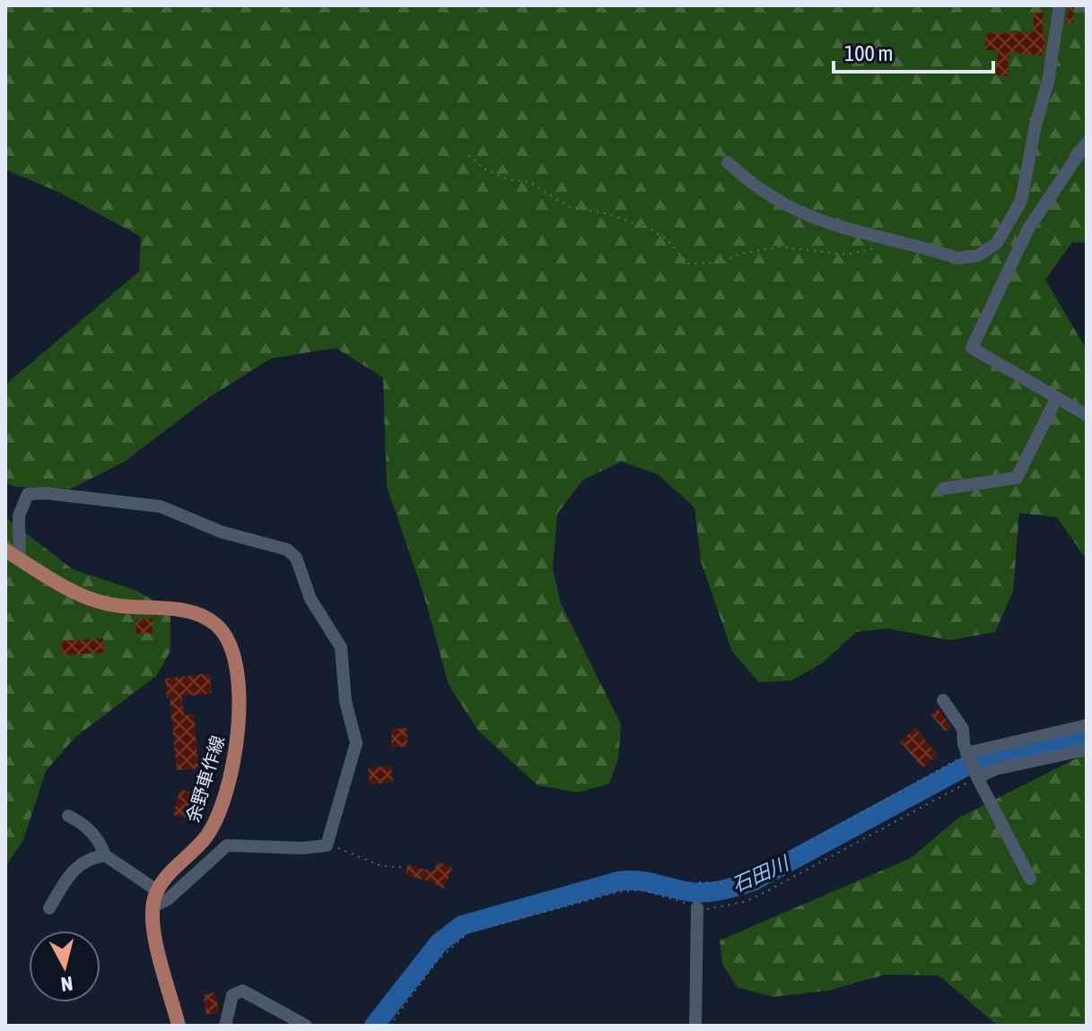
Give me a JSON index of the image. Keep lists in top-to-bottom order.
{
  "streets": {
    "main road": ["余野車作線"]
  },
  "water": ["石田川"],
  "scale_bar": "100 m",
  "north": "bottom"
}
